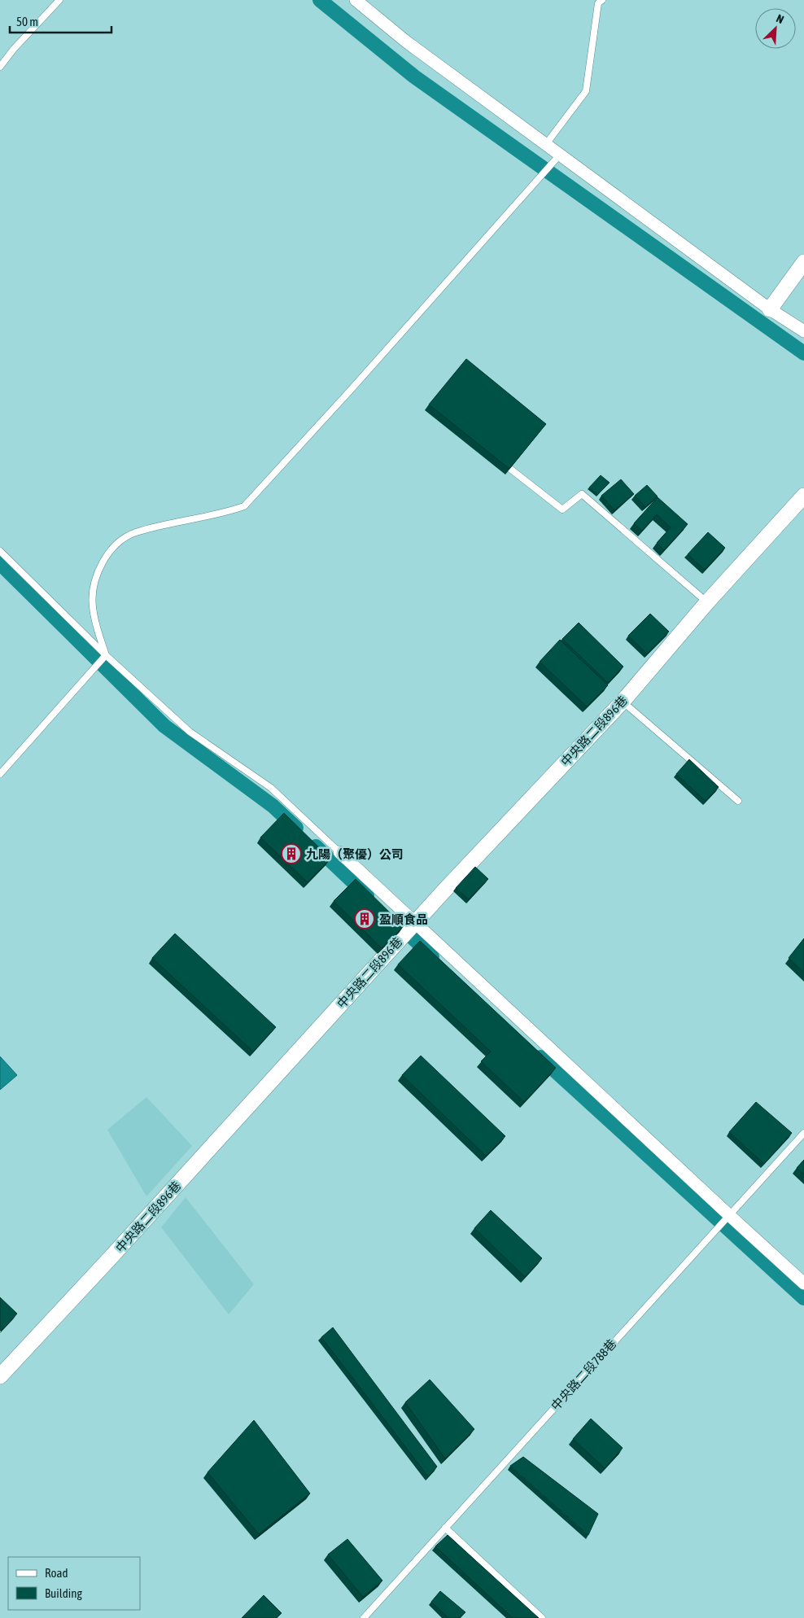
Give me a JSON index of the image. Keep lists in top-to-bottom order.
{
  "streets": {
    "street": ["中央路二段896巷"],
    "lane": ["中央路二段788巷"]
  },
  "places": {
    "building": ["九陽（聚優）公司", "盈順食品"]
  },
  "legend": ["Road", "Building"],
  "scale_bar": "50 m",
  "north": "top right"
}
